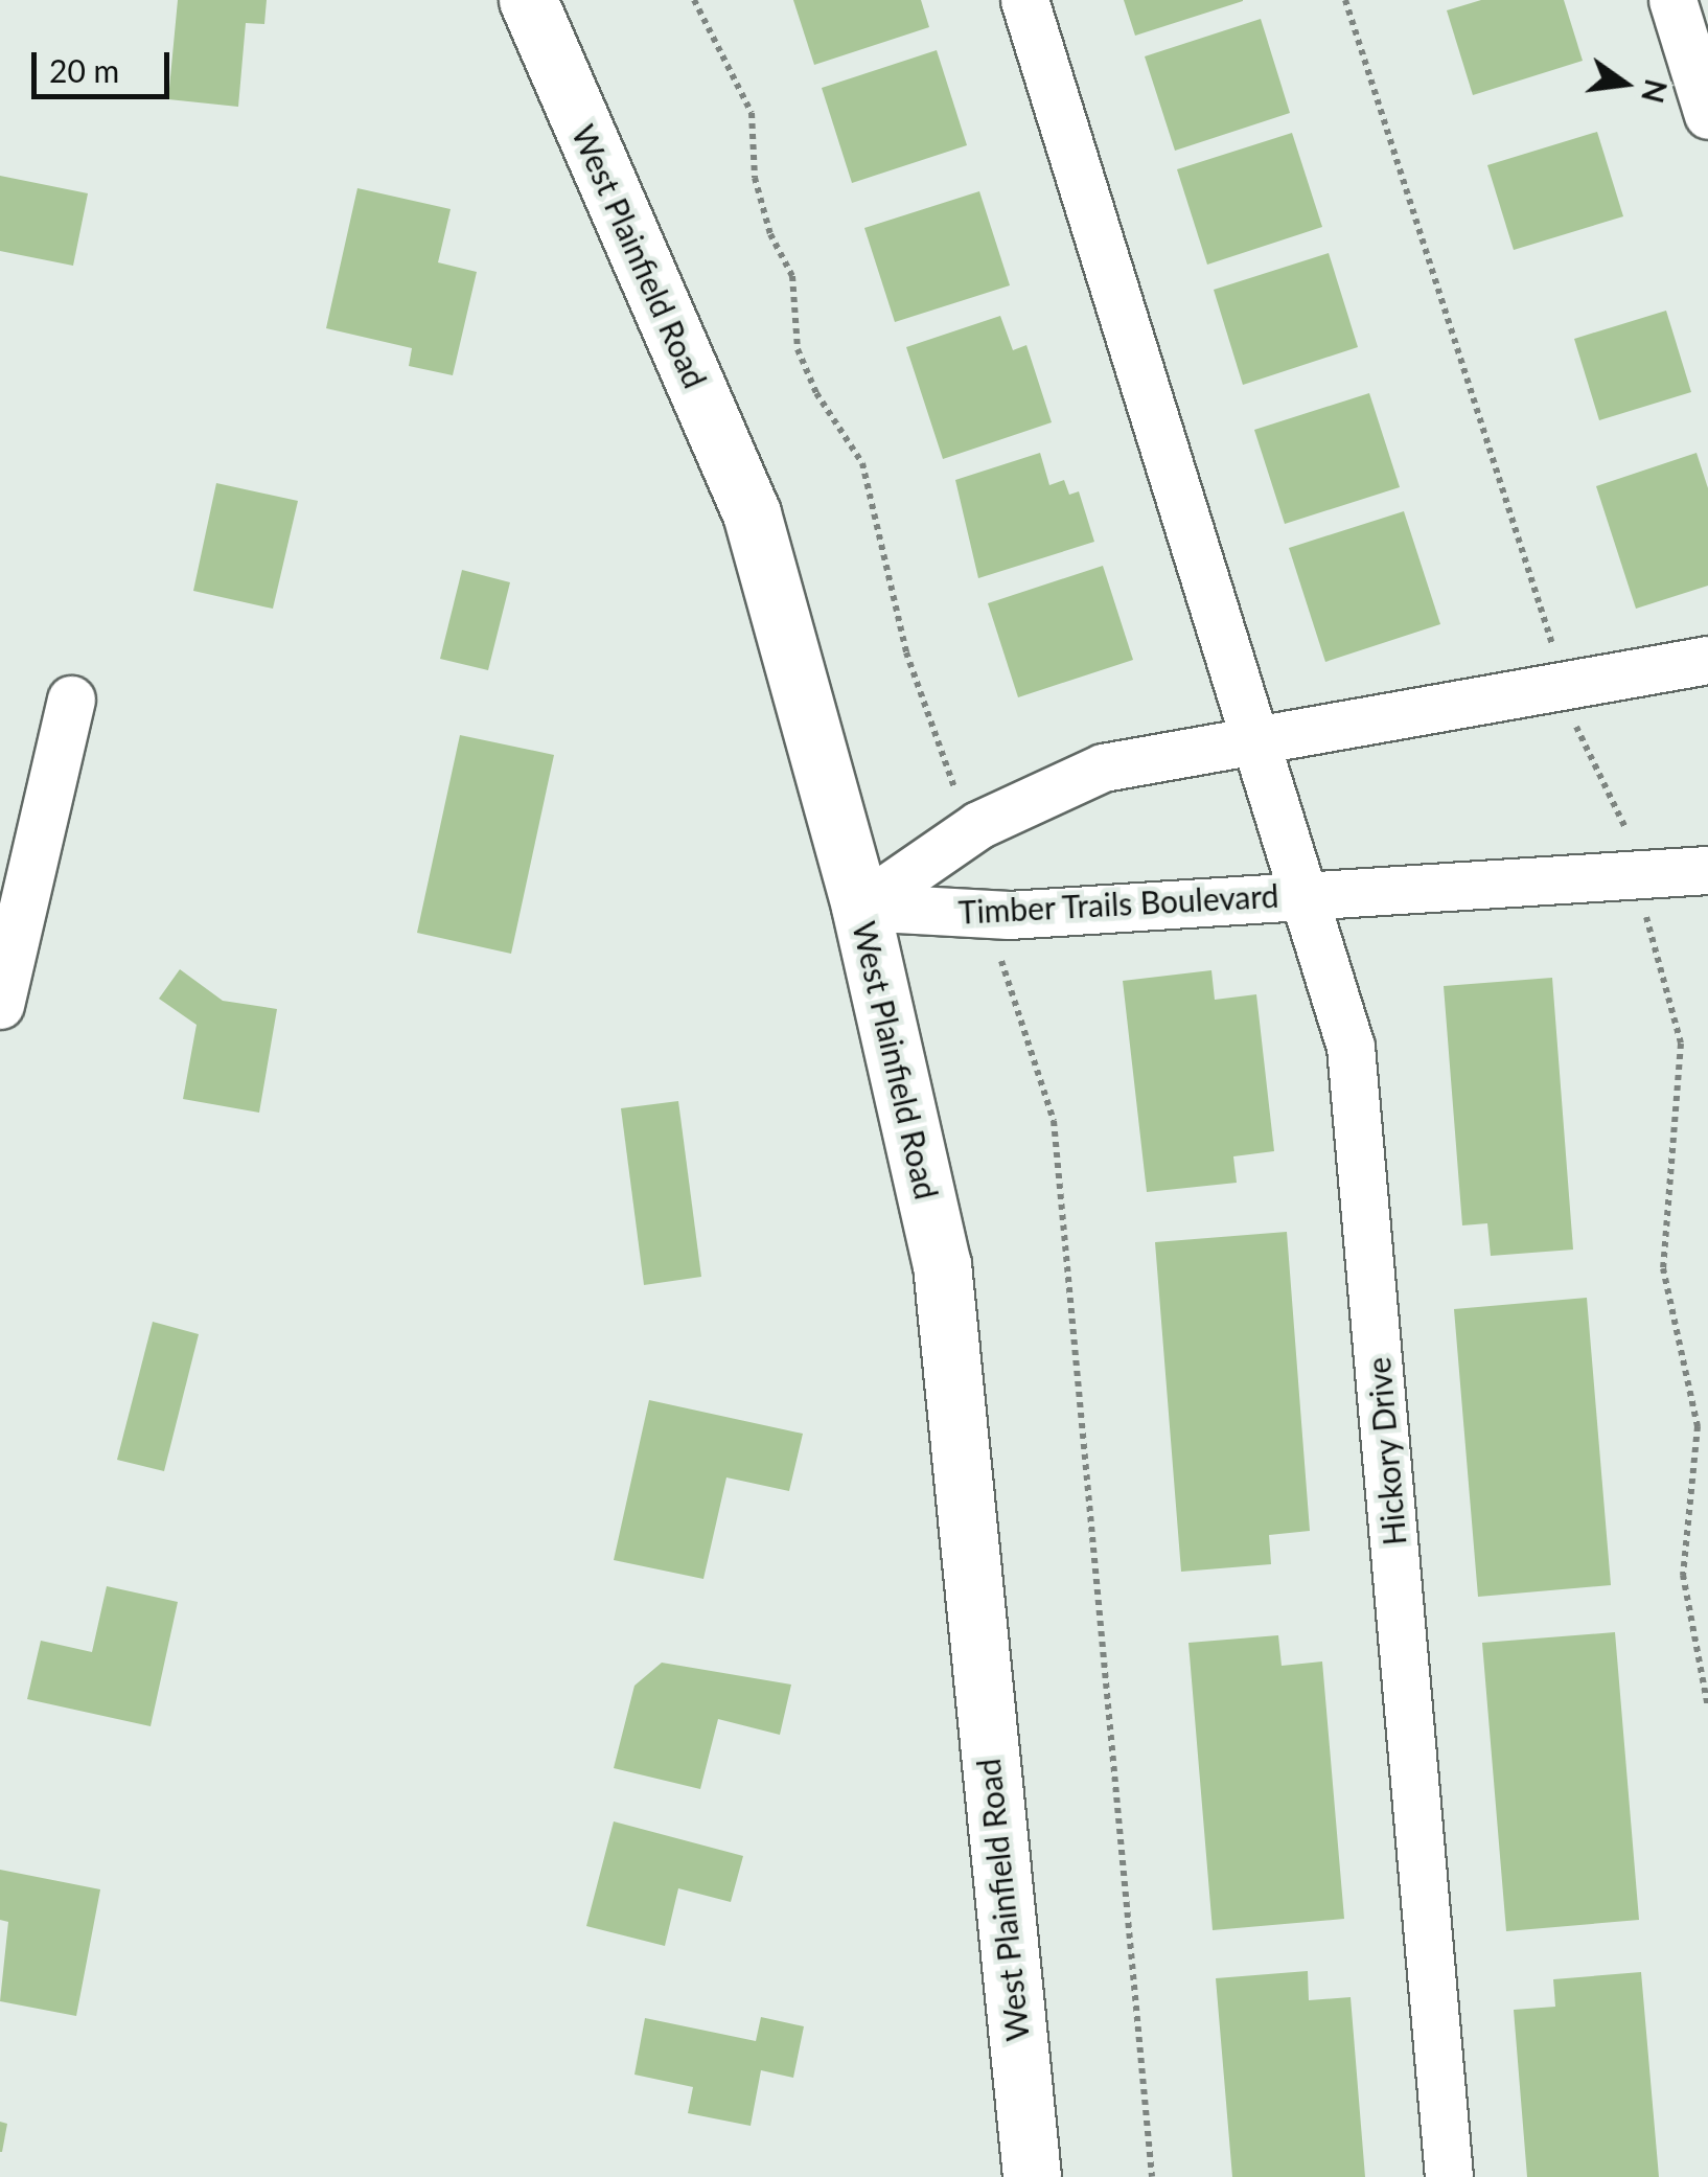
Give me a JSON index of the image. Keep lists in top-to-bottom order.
{
  "streets": {
    "main road": ["West Plainfield Road"],
    "street": ["Timber Trails Boulevard", "Hickory Drive"]
  },
  "crossings": [
    ["West Plainfield Road", "Timber Trails Boulevard"],
    ["Timber Trails Boulevard", "Hickory Drive"]
  ],
  "scale_bar": "20 m",
  "north": "right"
}
